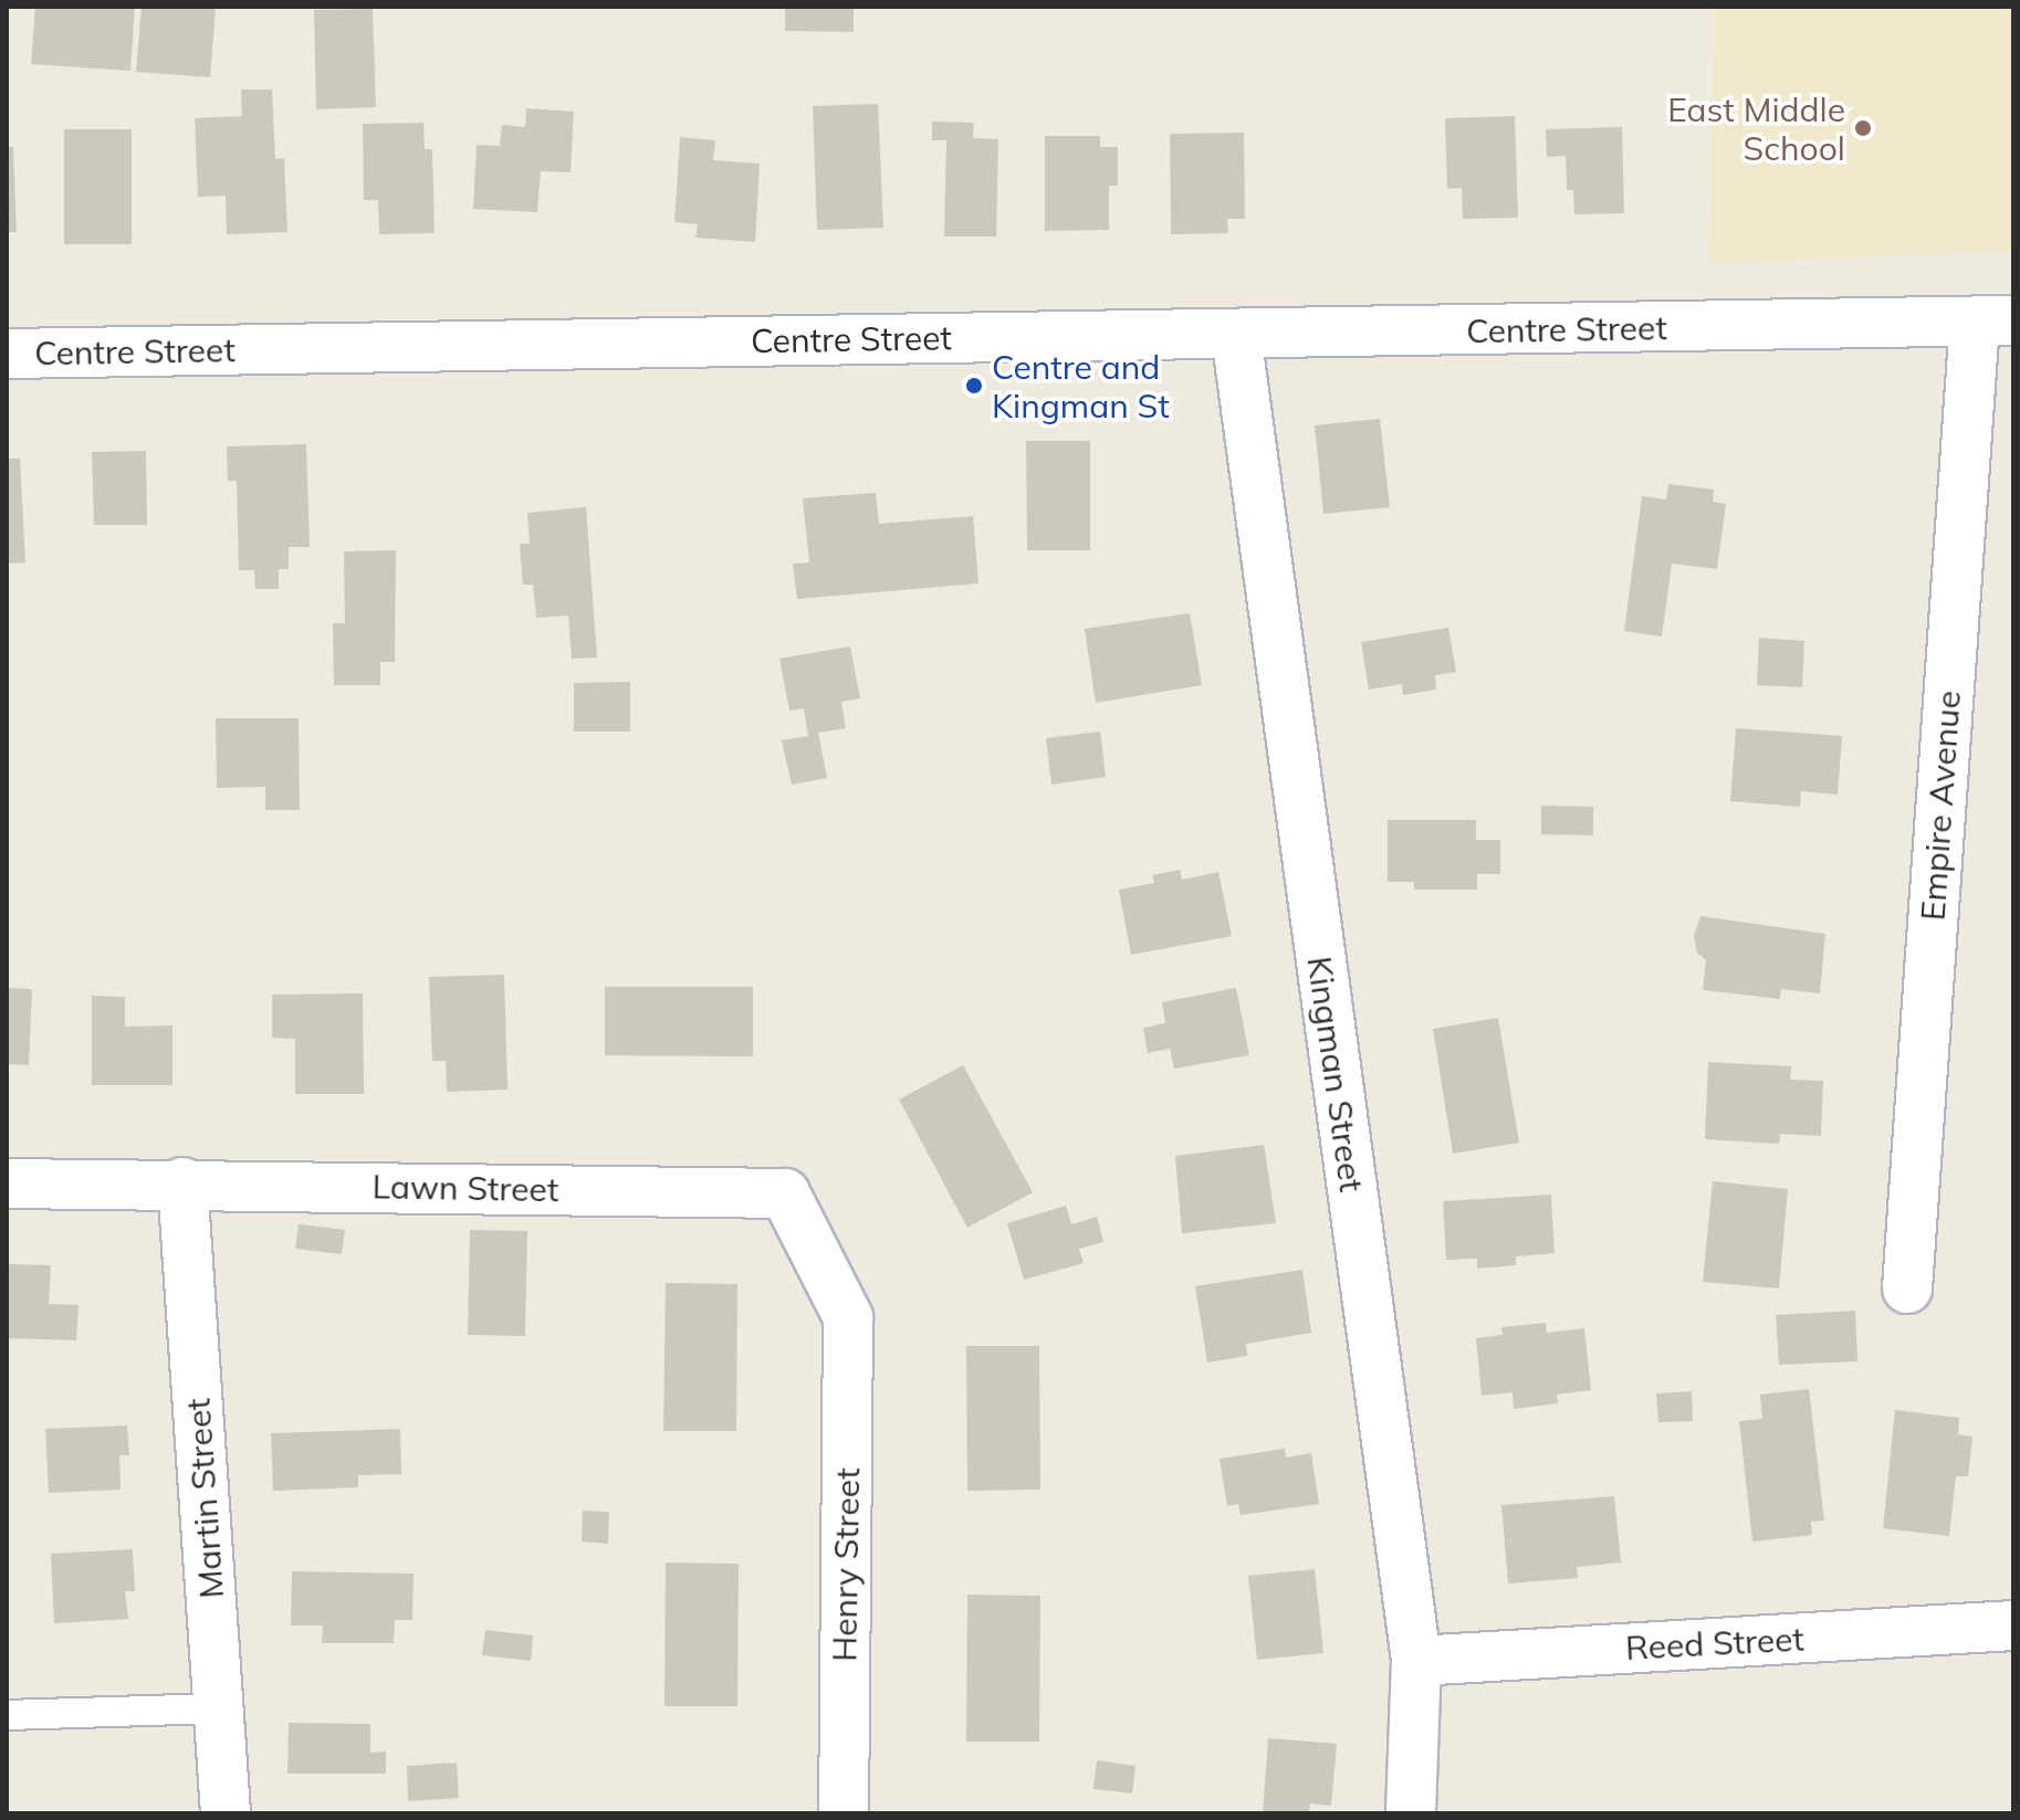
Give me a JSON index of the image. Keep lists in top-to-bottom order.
{
  "streets": {
    "street": [
      "Centre Street",
      "Empire Avenue",
      "Kingman Street",
      "Lawn Street",
      "Martin Street",
      "Henry Street",
      "Reed Street"
    ]
  },
  "crossings": [
    ["Centre Street", "Empire Avenue"],
    ["Centre Street", "Kingman Street"],
    ["Kingman Street", "Reed Street"],
    ["Lawn Street", "Martin Street"],
    ["Lawn Street", "Henry Street"]
  ],
  "places": ["East Middle School", "Centre and Kingman St"]
}
